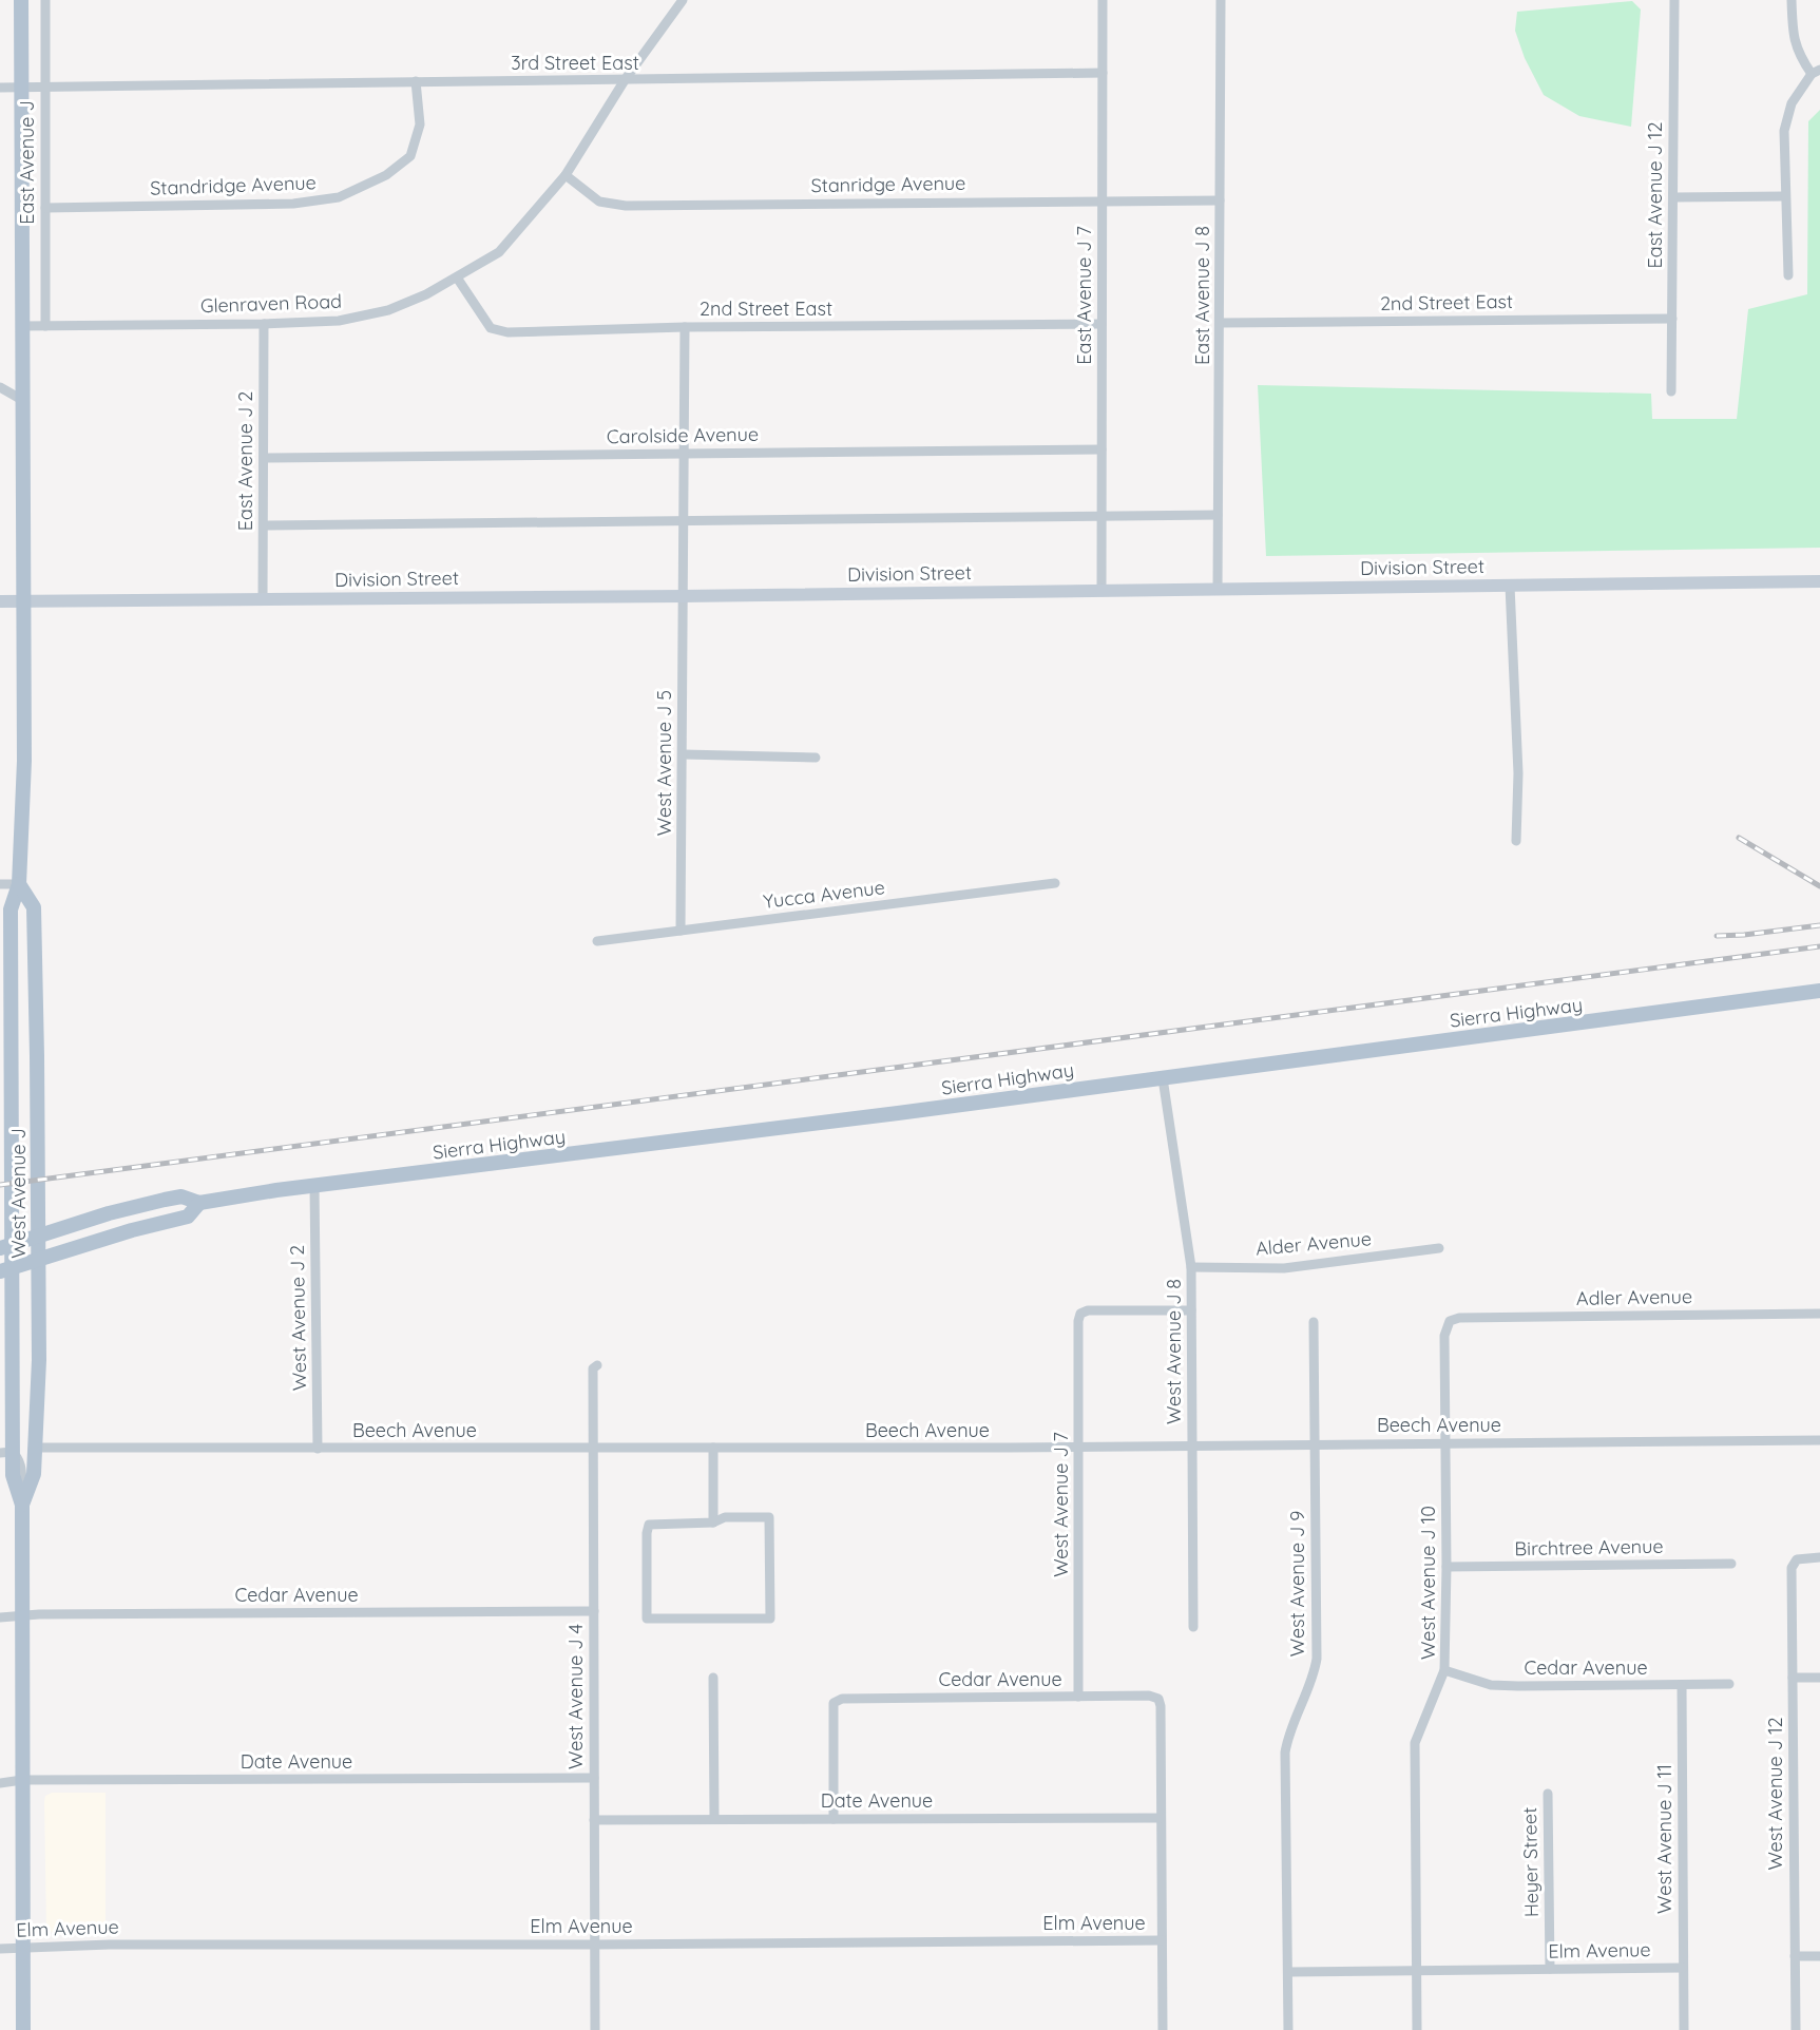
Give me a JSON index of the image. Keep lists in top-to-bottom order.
{
  "streets": {
    "main road": [
      "East Avenue J",
      "Division Street",
      "Sierra Highway",
      "West Avenue J"
    ],
    "street": [
      "3rd Street East",
      "Stanridge Avenue",
      "Standridge Avenue",
      "East Avenue J 12",
      "East Avenue J 7",
      "East Avenue J 8",
      "2nd Street East",
      "Glenraven Road",
      "Carolside Avenue",
      "East Avenue J 2",
      "West Avenue J 5",
      "Yucca Avenue",
      "Alder Avenue",
      "Adler Avenue",
      "West Avenue J 2",
      "West Avenue J 8",
      "Beech Avenue",
      "West Avenue J 7",
      "Birchtree Avenue",
      "West Avenue J 10",
      "West Avenue J 9",
      "Cedar Avenue",
      "West Avenue J 4",
      "Date Avenue",
      "West Avenue J 12",
      "West Avenue J 11",
      "Heyer Street",
      "Elm Avenue"
    ]
  },
  "crossings": [
    ["3rd Street East", "East Avenue J"],
    ["3rd Street East", "Standridge Avenue"],
    ["3rd Street East", "East Avenue J 7"],
    ["3rd Street East", "Glenraven Road"],
    ["East Avenue J", "Standridge Avenue"],
    ["East Avenue J", "Glenraven Road"],
    ["East Avenue J", "Division Street"],
    ["East Avenue J", "West Avenue J"],
    ["Stanridge Avenue", "East Avenue J 7"],
    ["Stanridge Avenue", "East Avenue J 8"],
    ["Stanridge Avenue", "Glenraven Road"],
    ["East Avenue J 12", "2nd Street East"],
    ["East Avenue J 7", "2nd Street East"],
    ["East Avenue J 7", "Carolside Avenue"],
    ["East Avenue J 7", "Division Street"],
    ["East Avenue J 8", "2nd Street East"],
    ["East Avenue J 8", "Division Street"],
    ["2nd Street East", "Glenraven Road"],
    ["2nd Street East", "West Avenue J 5"],
    ["Glenraven Road", "East Avenue J 2"],
    ["Carolside Avenue", "East Avenue J 2"],
    ["Carolside Avenue", "West Avenue J 5"],
    ["East Avenue J 2", "Division Street"],
    ["Division Street", "West Avenue J 5"],
    ["Division Street", "West Avenue J"],
    ["West Avenue J 5", "Yucca Avenue"],
    ["Sierra Highway", "West Avenue J"],
    ["Sierra Highway", "West Avenue J 2"],
    ["Sierra Highway", "West Avenue J 8"],
    ["West Avenue J", "Beech Avenue"],
    ["West Avenue J", "Cedar Avenue"],
    ["West Avenue J", "Date Avenue"],
    ["West Avenue J", "Elm Avenue"],
    ["Alder Avenue", "West Avenue J 8"],
    ["Adler Avenue", "West Avenue J 10"],
    ["West Avenue J 2", "Beech Avenue"],
    ["West Avenue J 8", "Beech Avenue"],
    ["West Avenue J 8", "West Avenue J 7"],
    ["Beech Avenue", "West Avenue J 7"],
    ["Beech Avenue", "West Avenue J 10"],
    ["Beech Avenue", "West Avenue J 9"],
    ["Beech Avenue", "West Avenue J 4"],
    ["West Avenue J 7", "Cedar Avenue"],
    ["Birchtree Avenue", "West Avenue J 10"],
    ["West Avenue J 10", "Cedar Avenue"],
    ["West Avenue J 10", "Elm Avenue"],
    ["West Avenue J 9", "Elm Avenue"],
    ["Cedar Avenue", "West Avenue J 4"],
    ["Cedar Avenue", "Date Avenue"],
    ["Cedar Avenue", "West Avenue J 11"],
    ["West Avenue J 4", "Date Avenue"],
    ["West Avenue J 4", "Elm Avenue"],
    ["West Avenue J 11", "Elm Avenue"],
    ["Heyer Street", "Elm Avenue"]
  ]
}
